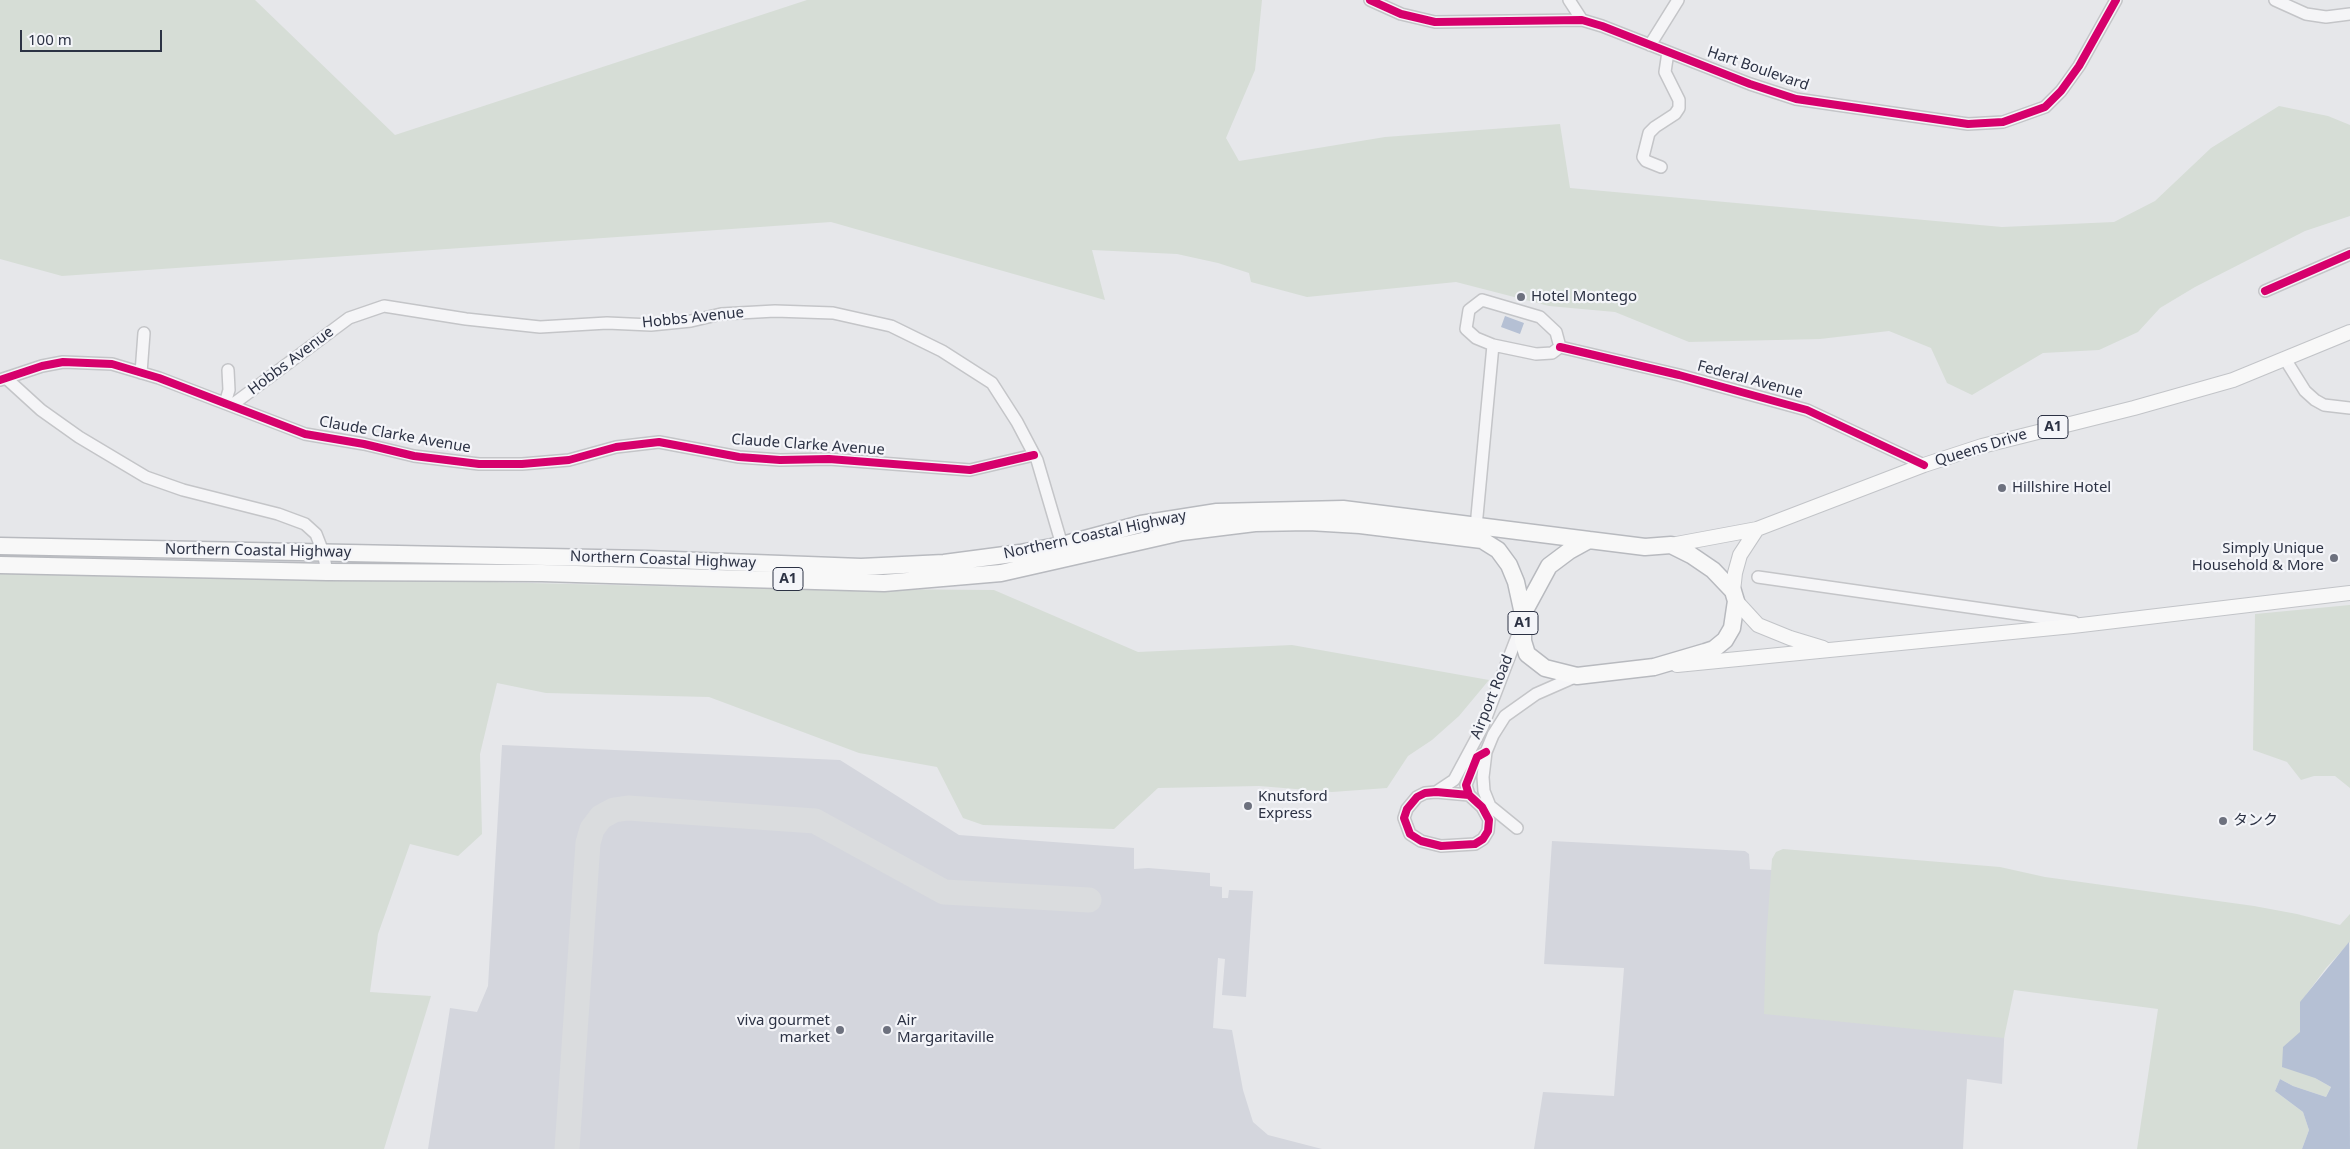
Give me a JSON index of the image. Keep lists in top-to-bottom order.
{
  "streets": {
    "highway": ["A1", "Northern Coastal Highway"],
    "main road": ["Queens Drive"],
    "street": [
      "Hart Boulevard",
      "Hobbs Avenue",
      "Federal Avenue",
      "Claude Clarke Avenue",
      "Airport Road"
    ]
  },
  "crossings": [
    ["Hobbs Avenue", "Claude Clarke Avenue"],
    ["Hobbs Avenue", "Northern Coastal Highway"],
    ["Federal Avenue", "Queens Drive"],
    ["A1", "Queens Drive"],
    ["A1", "Northern Coastal Highway"],
    ["A1", "Airport Road"],
    ["Northern Coastal Highway", "Airport Road"]
  ],
  "places": [
    "Hotel Montego",
    "Hillshire Hotel",
    "Simply Unique Household & More",
    "Knutsford Express",
    "タンク",
    "viva gourmet market",
    "Air Margaritaville"
  ],
  "scale_bar": "100 m"
}
